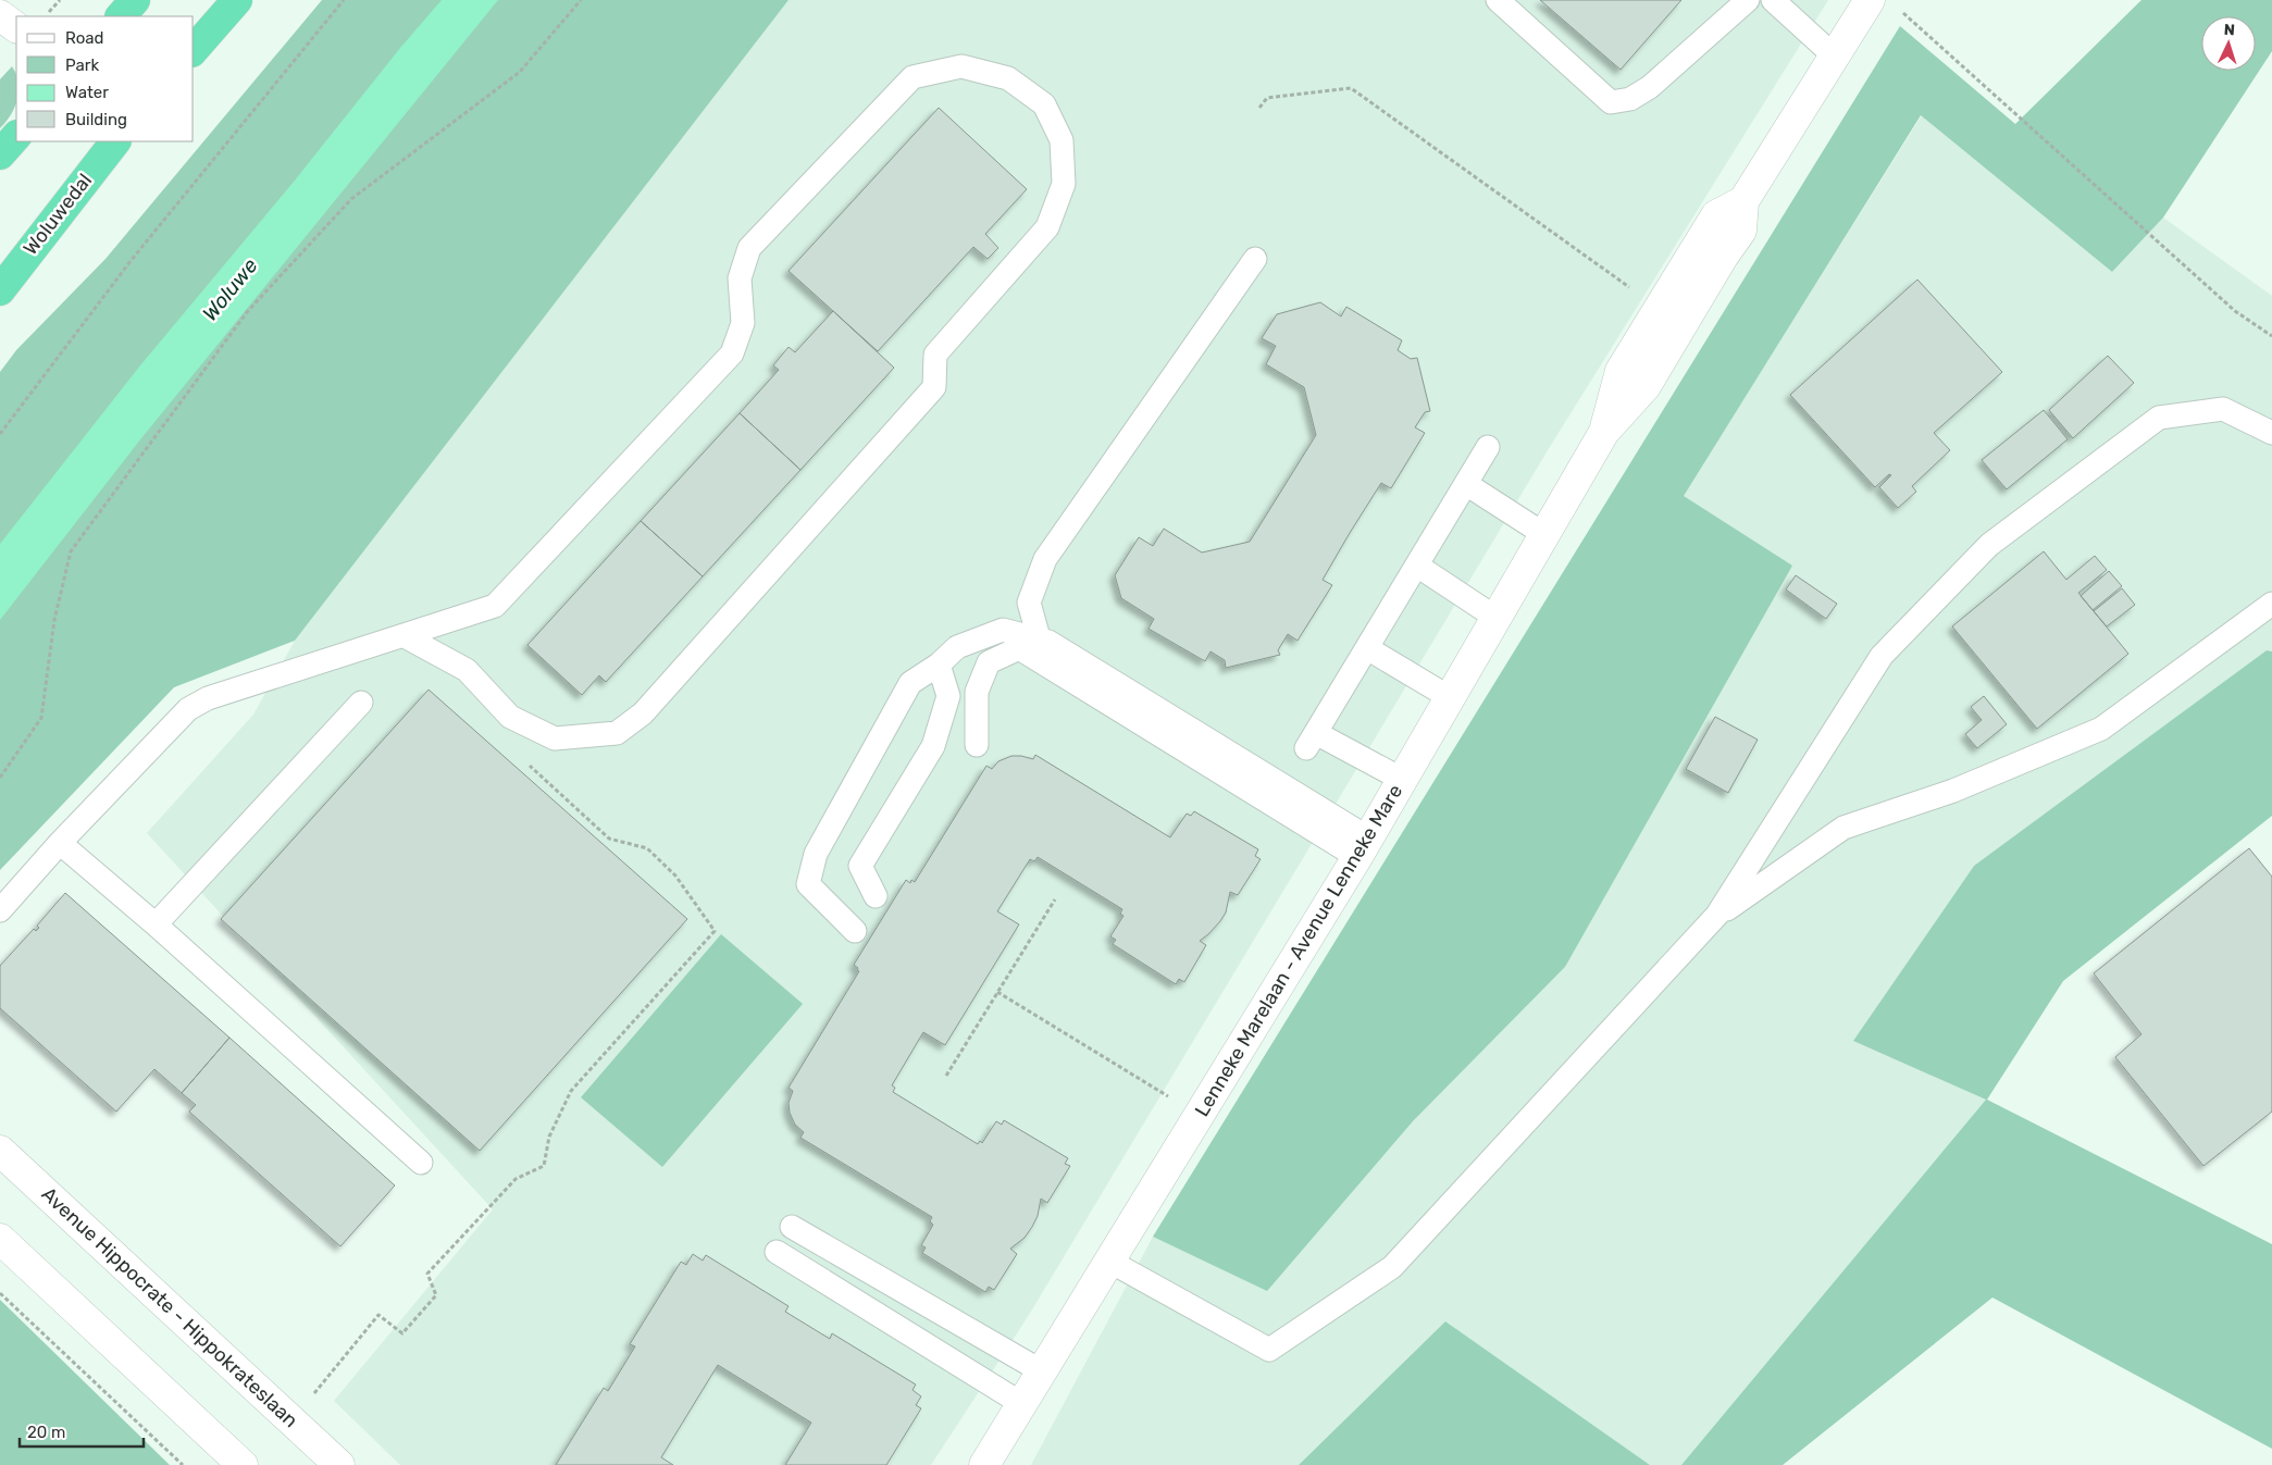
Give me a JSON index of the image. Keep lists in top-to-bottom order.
{
  "streets": {
    "highway": ["Woluwedal"],
    "street": ["Lenneke Marelaan - Avenue Lenneke Mare", "Avenue Hippocrate - Hippokrateslaan"]
  },
  "water": ["Woluwe"],
  "legend": [
    "Road",
    "Park",
    "Water",
    "Building"
  ],
  "scale_bar": "20 m",
  "north": "top"
}
